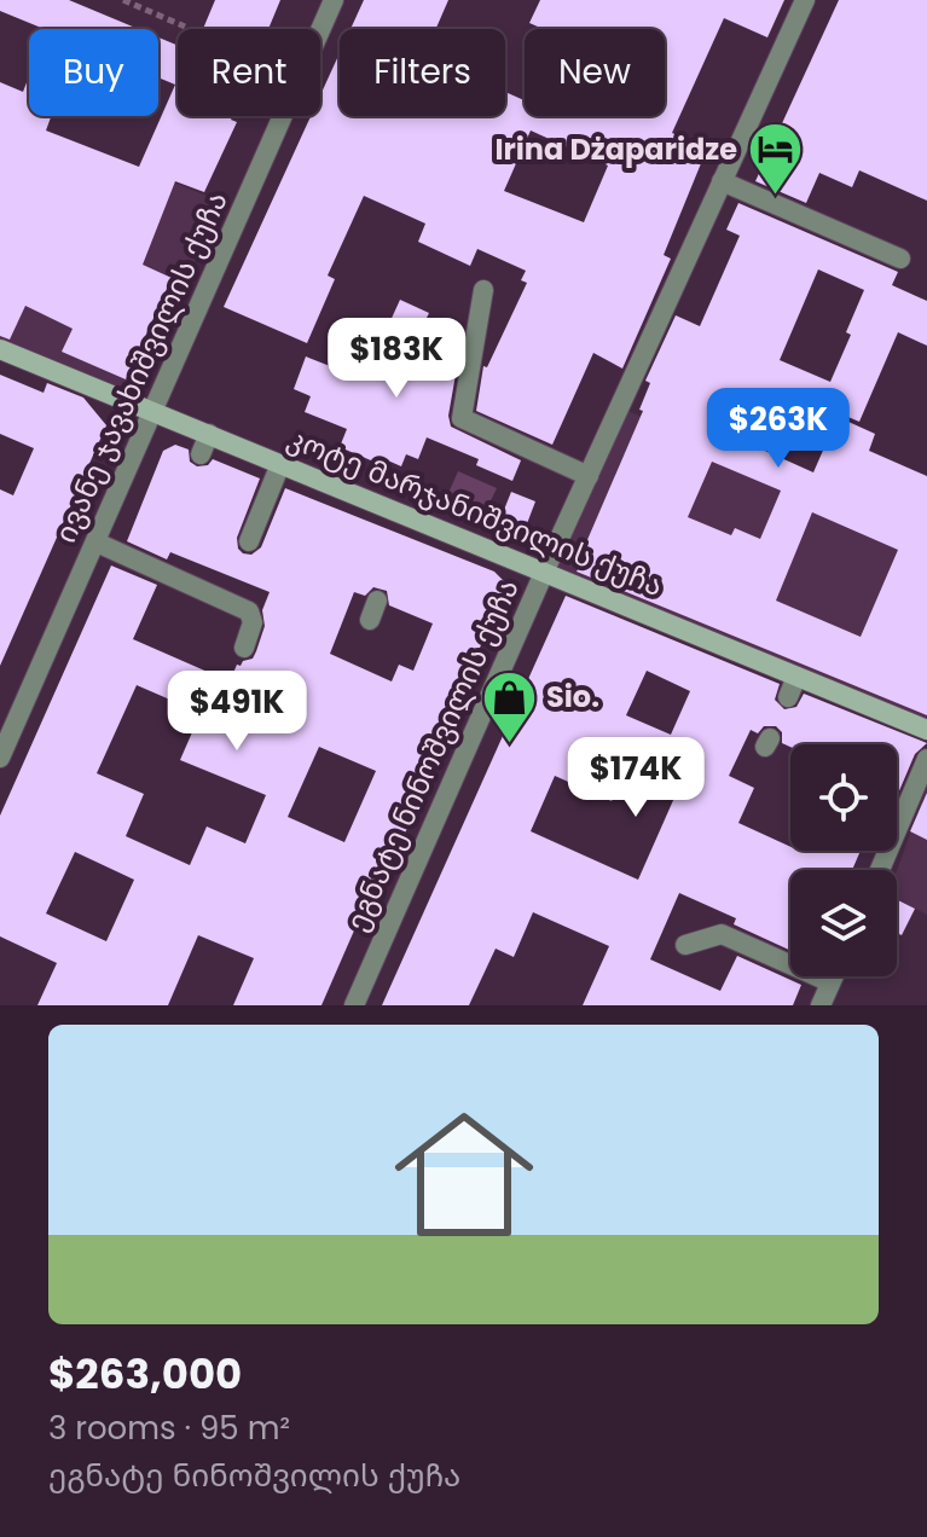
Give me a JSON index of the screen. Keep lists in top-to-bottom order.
{
  "streets": {
    "main road": ["კოტე მარჯანიშვილის ქუჩა"],
    "street": ["ივანე ჯავახიშვილის ქუჩა", "ეგნატე ნინოშვილის ქუჩა"]
  },
  "crossings": [
    ["ივანე ჯავახიშვილის ქუჩა", "კოტე მარჯანიშვილის ქუჩა"],
    ["კოტე მარჯანიშვილის ქუჩა", "ეგნატე ნინოშვილის ქუჩა"]
  ],
  "places": {
    "hotel": ["Irina Dżaparidze"],
    "shop": ["Sio."]
  },
  "page": {
    "chip": [
      "Buy",
      "Rent",
      "Filters",
      "New"
    ],
    "price": [
      "$183K",
      "$263K",
      "$491K",
      "$174K"
    ],
    "list": [
      {
        "name": "$263,000",
        "note": "3 rooms · 95 m² · ეგნატე ნინოშვილის ქუჩა"
      }
    ]
  }
}
